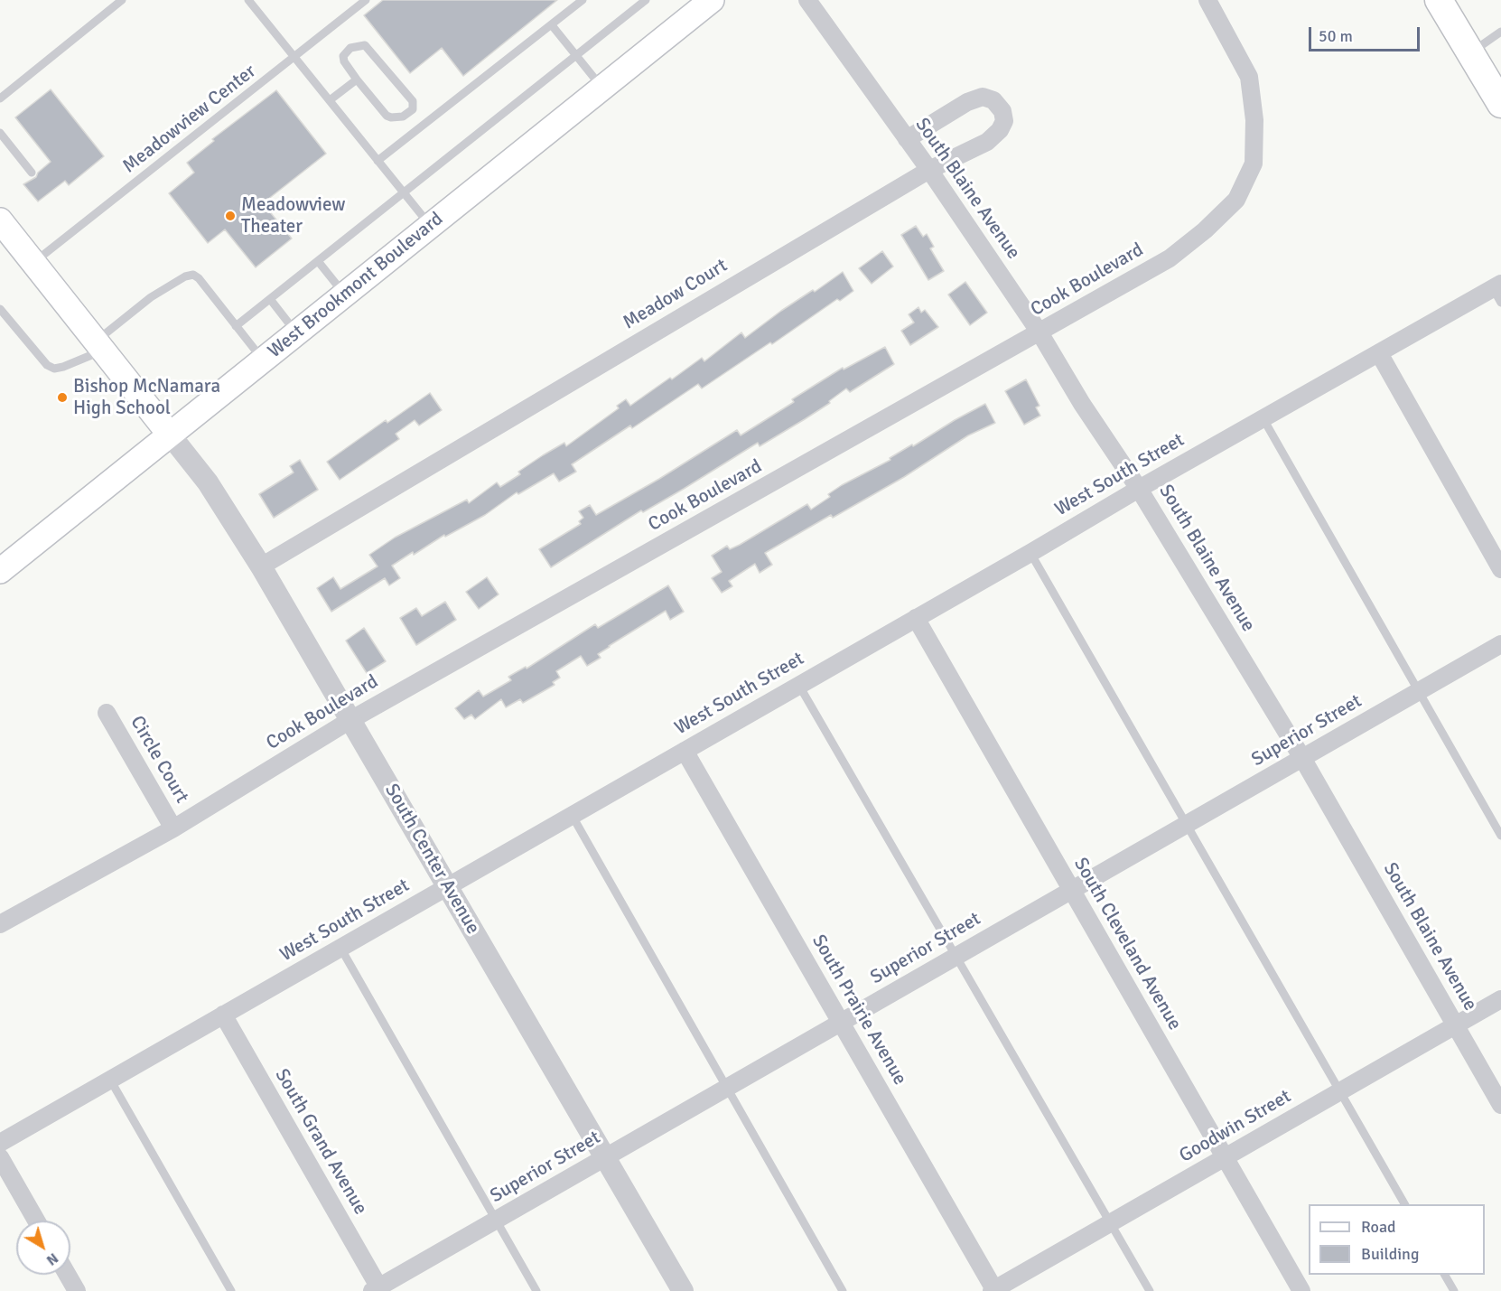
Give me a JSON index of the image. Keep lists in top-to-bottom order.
{
  "streets": {
    "main road": ["West Brookmont Boulevard"],
    "street": [
      "South Blaine Avenue",
      "Cook Boulevard",
      "Meadow Court",
      "West South Street",
      "Superior Street",
      "Circle Court",
      "South Center Avenue",
      "South Cleveland Avenue",
      "South Prairie Avenue",
      "Goodwin Street",
      "South Grand Avenue"
    ],
    "lane": ["Meadowview Center"]
  },
  "crossings": [
    ["South Blaine Avenue", "Cook Boulevard"],
    ["South Blaine Avenue", "Meadow Court"],
    ["South Blaine Avenue", "West South Street"],
    ["South Blaine Avenue", "Superior Street"],
    ["South Blaine Avenue", "Goodwin Street"],
    ["Cook Boulevard", "Circle Court"],
    ["Cook Boulevard", "South Center Avenue"],
    ["West Brookmont Boulevard", "South Center Avenue"],
    ["Meadow Court", "South Center Avenue"],
    ["West South Street", "South Center Avenue"],
    ["West South Street", "South Cleveland Avenue"],
    ["West South Street", "South Prairie Avenue"],
    ["West South Street", "South Grand Avenue"],
    ["Superior Street", "South Center Avenue"],
    ["Superior Street", "South Cleveland Avenue"],
    ["Superior Street", "South Prairie Avenue"],
    ["Superior Street", "South Grand Avenue"],
    ["South Cleveland Avenue", "Goodwin Street"],
    ["South Prairie Avenue", "Goodwin Street"]
  ],
  "places": ["Meadowview Theater", "Bishop McNamara High School"],
  "legend": ["Road", "Building"],
  "scale_bar": "50 m",
  "north": "bottom right"
}
